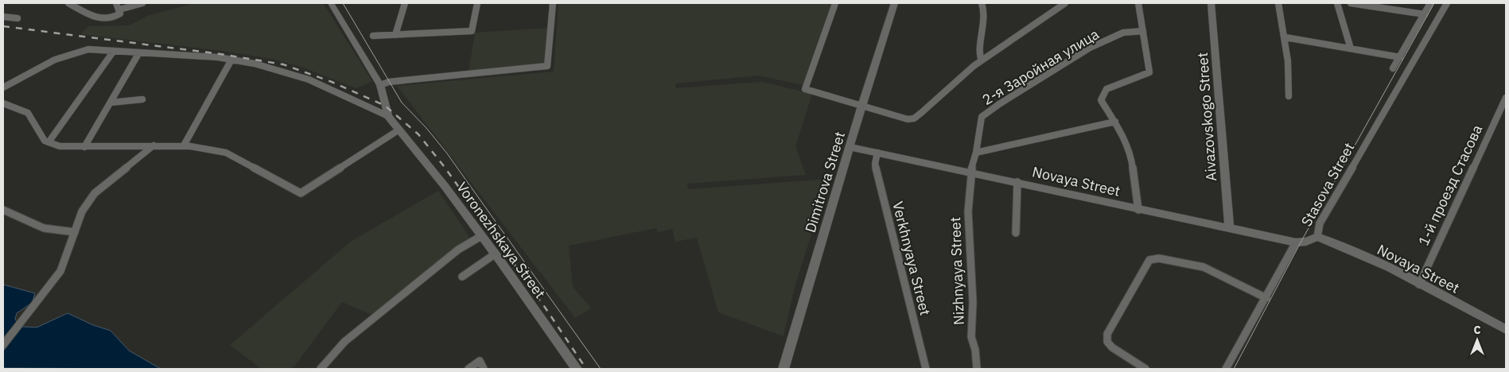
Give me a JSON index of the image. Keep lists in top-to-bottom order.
{
  "streets": {
    "street": [
      "2-я Заройная улица",
      "Aivazovskogo Street",
      "Novaya Street",
      "Dimitrova Street",
      "Stasova Street",
      "1-й проезд Стасова",
      "Voronezhskaya Street",
      "Verkhnyaya Street",
      "Nizhnyaya Street"
    ]
  },
  "crossings": [
    ["2-я Заройная улица", "Novaya Street"],
    ["2-я Заройная улица", "Nizhnyaya Street"],
    ["Aivazovskogo Street", "Novaya Street"],
    ["Novaya Street", "Dimitrova Street"],
    ["Novaya Street", "Stasova Street"],
    ["Novaya Street", "1-й проезд Стасова"],
    ["Novaya Street", "Verkhnyaya Street"],
    ["Novaya Street", "Nizhnyaya Street"]
  ],
  "north": "top"
}
